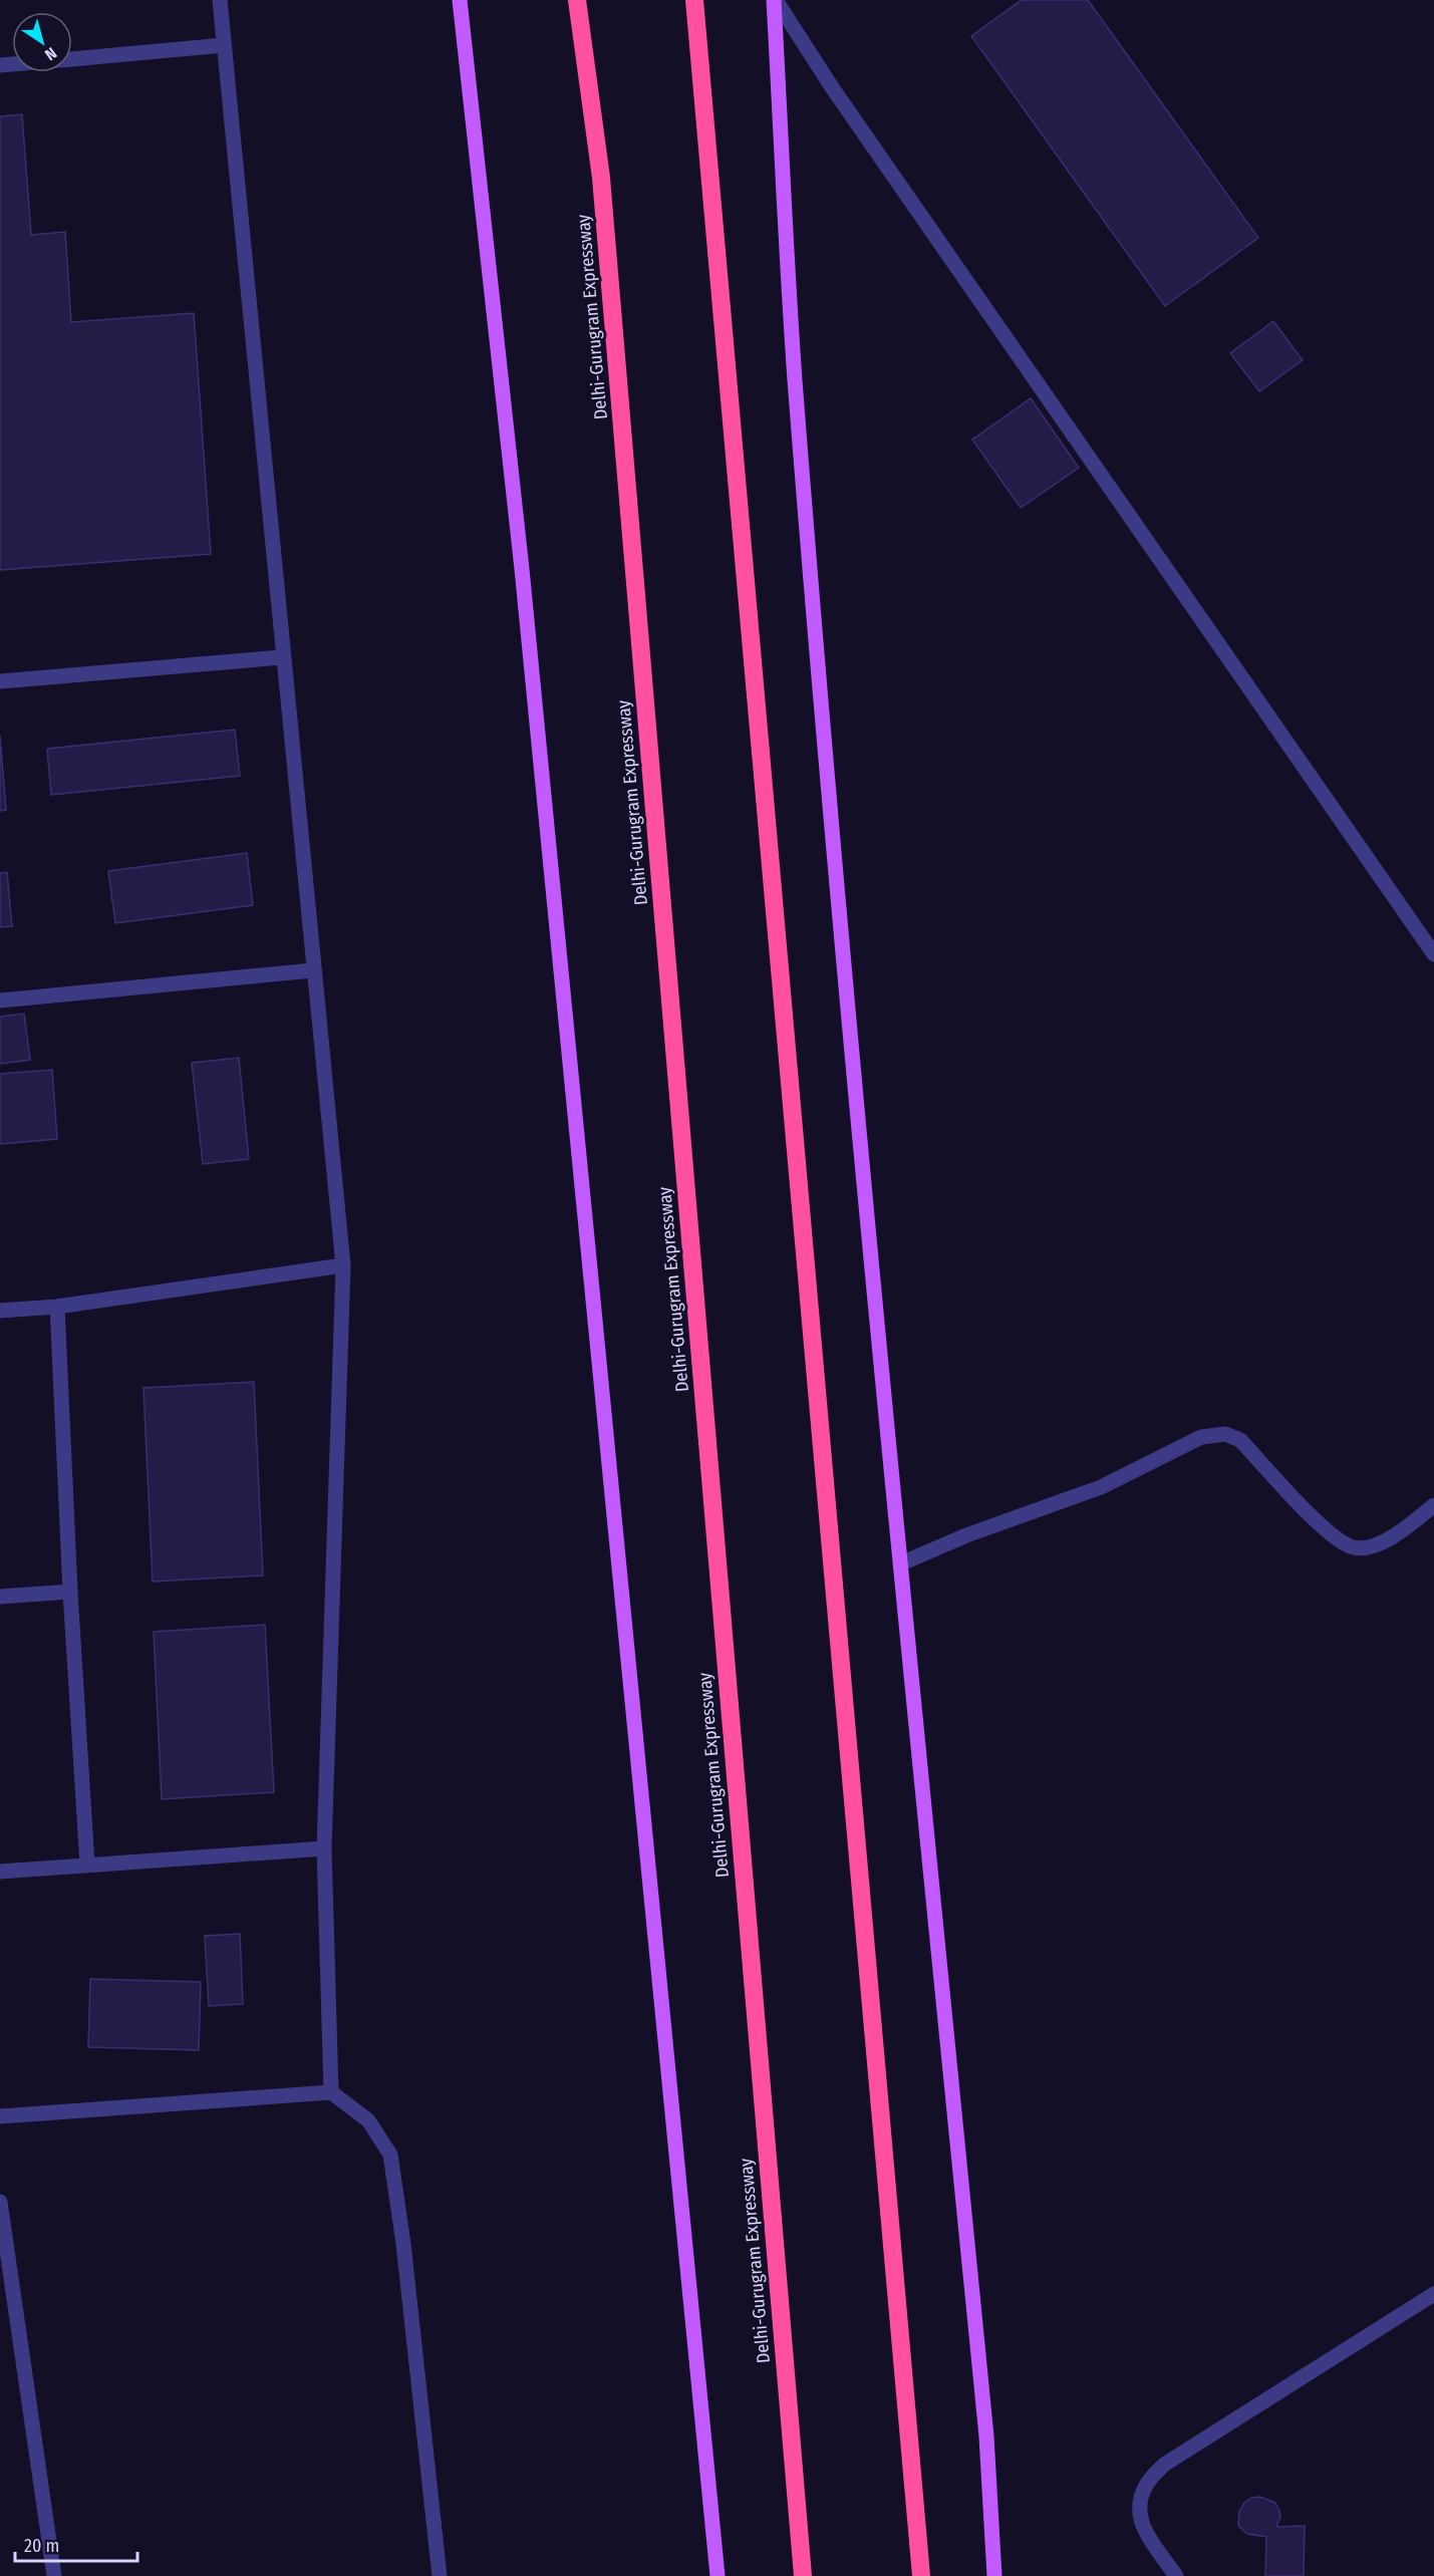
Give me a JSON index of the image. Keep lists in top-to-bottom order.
{
  "streets": {
    "highway": ["Delhi-Gurugram Expressway"]
  },
  "scale_bar": "20 m",
  "north": "bottom right"
}
